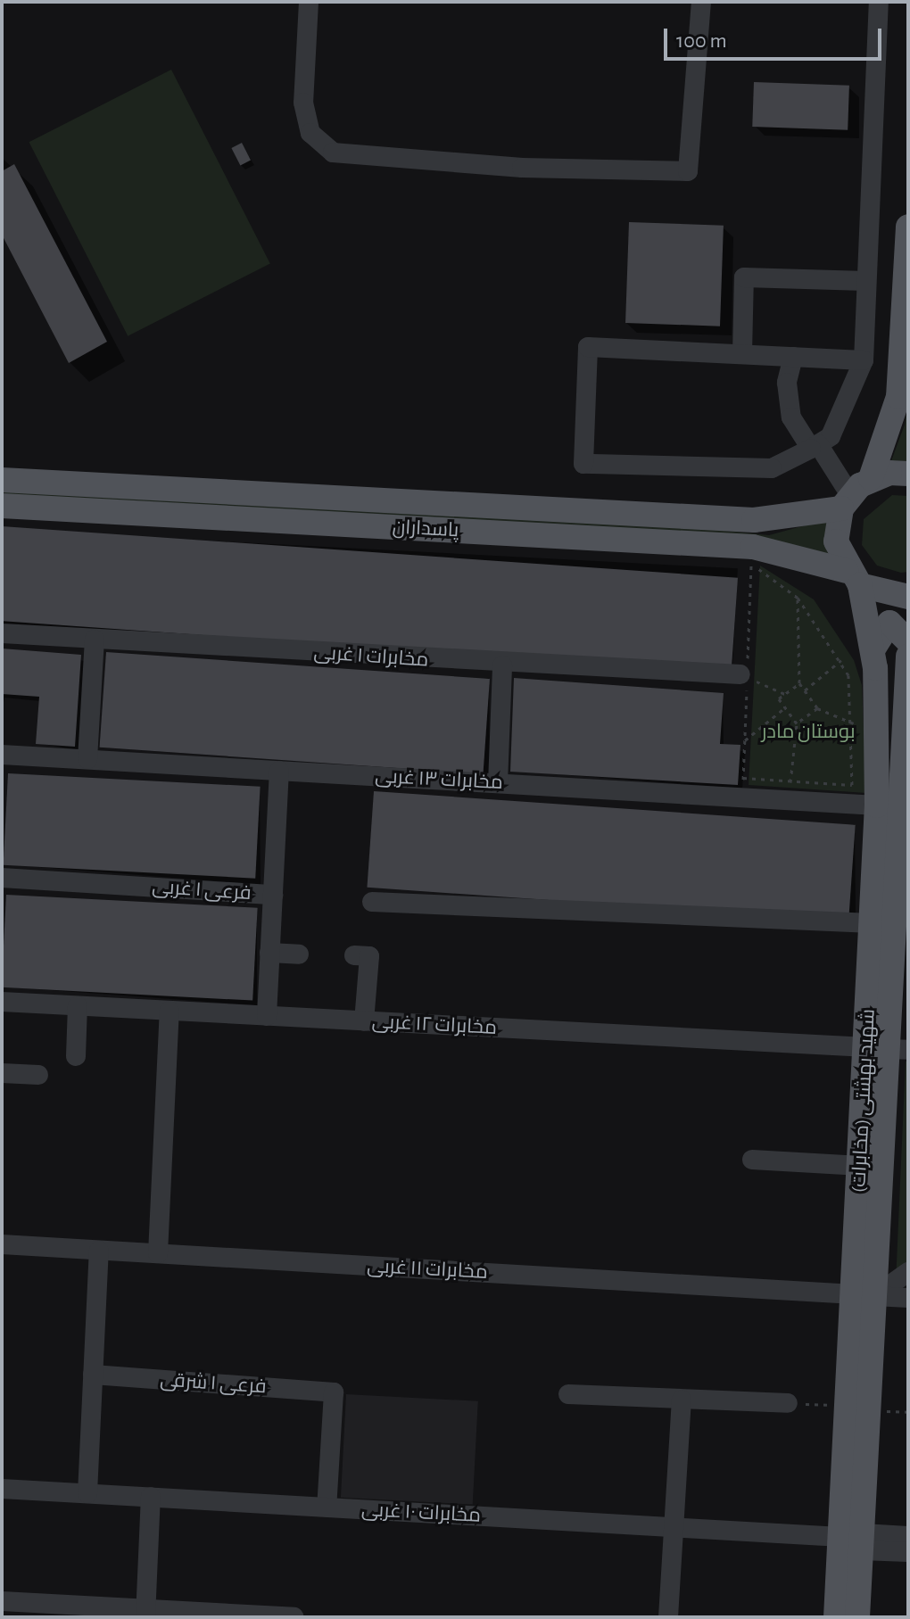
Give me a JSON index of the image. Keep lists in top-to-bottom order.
{
  "streets": {
    "main road": ["پاسداران", "شهید بهشتی (مخابرات)"],
    "street": [
      "مخابرات ۱ غربی",
      "مخابرات ۱۳ غربی",
      "فرعی ۱ غربی",
      "مخابرات ۱۲ غربی",
      "مخابرات ۱۱ غربی",
      "فرعی ۱ شرقی",
      "مخابرات ۱۰ غربی"
    ]
  },
  "crossings": [
    ["پاسداران", "شهید بهشتی (مخابرات)"],
    ["مخابرات ۱۳ غربی", "شهید بهشتی (مخابرات)"],
    ["مخابرات ۱۲ غربی", "شهید بهشتی (مخابرات)"],
    ["شهید بهشتی (مخابرات)", "مخابرات ۱۱ غربی"],
    ["شهید بهشتی (مخابرات)", "مخابرات ۱۰ غربی"],
    ["فرعی ۱ شرقی", "مخابرات ۱۰ غربی"]
  ],
  "parks": ["بوستان مادر"],
  "scale_bar": "100 m"
}
